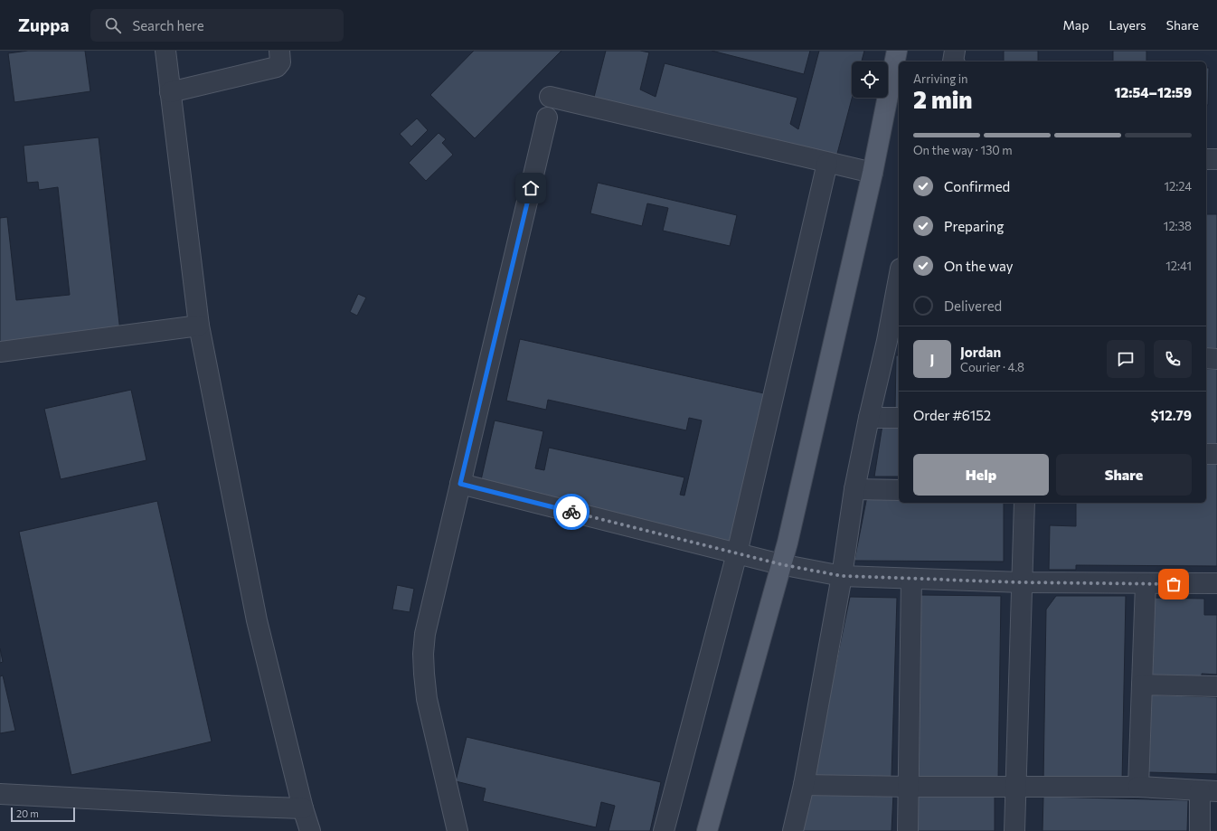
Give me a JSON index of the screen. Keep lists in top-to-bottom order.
{
  "scale_bar": "20 m",
  "page": {
    "header": "Zuppa",
    "search": "Search here",
    "nav": ["Map", "Layers", "Share"],
    "heading": ["2 min", "Arriving in", "12:54–12:59"],
    "panel": [
      "Jordan",
      "Courier · 4.8",
      "Order #6152",
      "$12.79"
    ],
    "bar": "On the way · 130 m",
    "list": [
      ["Confirmed", "12:24"],
      ["Preparing", "12:38"],
      ["On the way", "12:41"],
      "Delivered"
    ],
    "round": "J",
    "buttons": ["Help", "Share"],
    "scale": "20 m"
  }
}
